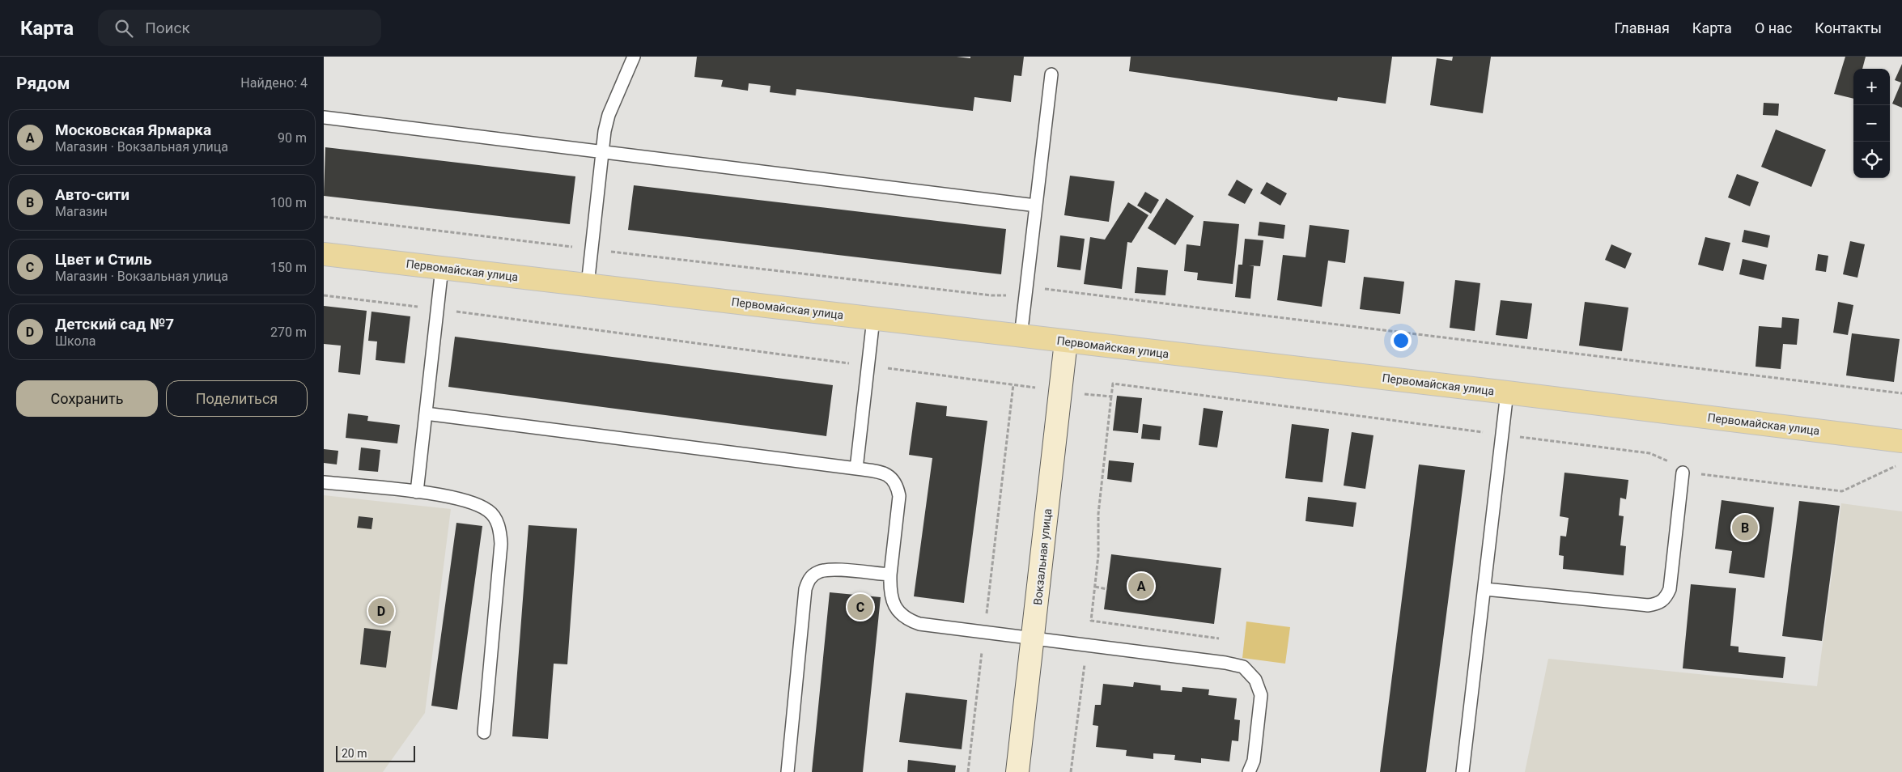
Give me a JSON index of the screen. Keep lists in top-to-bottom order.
{
  "streets": {
    "main road": ["Первомайская улица", "Вокзальная улица"]
  },
  "crossings": [
    ["Первомайская улица", "Вокзальная улица"]
  ],
  "scale_bar": "20 m",
  "page": {
    "header": "Карта",
    "search": "Поиск",
    "nav": [
      "Главная",
      "Карта",
      "О нас",
      "Контакты"
    ],
    "heading": ["Рядом", "Найдено: 4"],
    "map_buttons": ["+", "−"],
    "list": [
      {
        "mark": "A",
        "name": "Московская Ярмарка",
        "note": "Магазин · Вокзальная улица",
        "value": "90 m"
      },
      {
        "mark": "B",
        "name": "Авто-сити",
        "note": "Магазин",
        "value": "100 m"
      },
      {
        "mark": "C",
        "name": "Цвет и Стиль",
        "note": "Магазин · Вокзальная улица",
        "value": "150 m"
      },
      {
        "mark": "D",
        "name": "Детский сад №7",
        "note": "Школа",
        "value": "270 m"
      }
    ],
    "buttons": ["Сохранить", "Поделиться"],
    "pins": [
      "B",
      "A",
      "C",
      "D"
    ],
    "scale": "20 m"
  }
}
